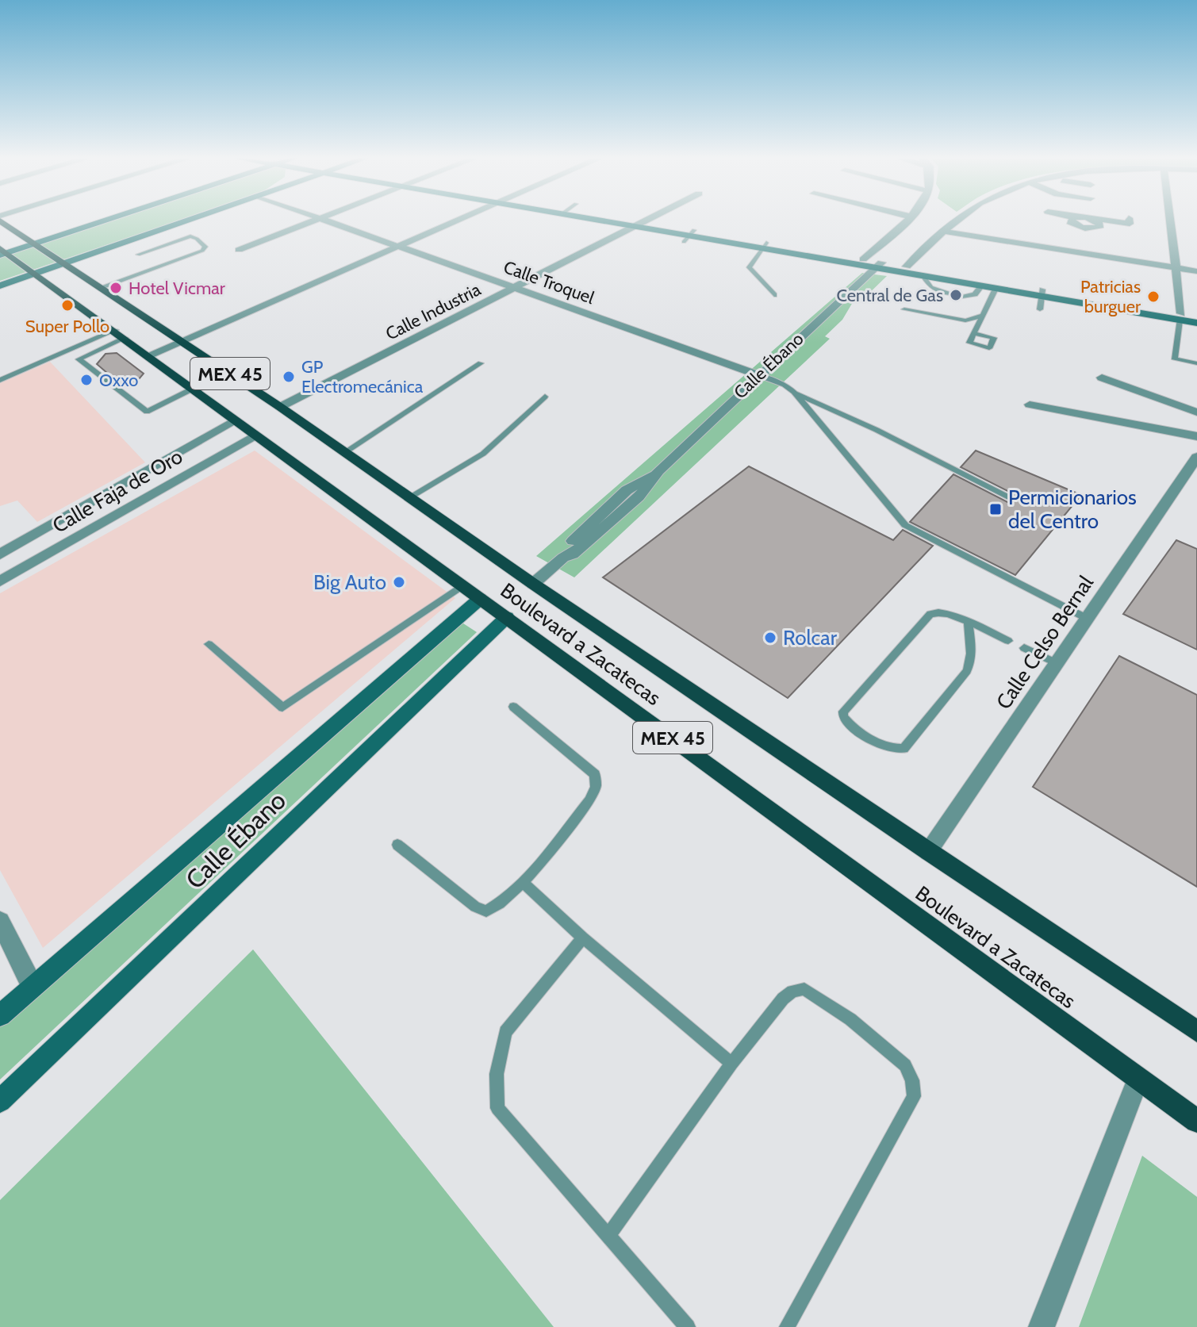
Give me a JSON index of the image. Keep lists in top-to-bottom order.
{
  "streets": {
    "main road": ["Calle Ébano", "MEX 45", "Boulevard a Zacatecas"],
    "street": [
      "Calle Troquel",
      "Calle Industria",
      "Calle Faja de Oro",
      "Calle Celso Bernal"
    ]
  },
  "crossings": [
    ["Calle Troquel", "Calle Industria"],
    ["Calle Troquel", "Calle Ébano"],
    ["Calle Industria", "Boulevard a Zacatecas"],
    ["Calle Ébano", "Boulevard a Zacatecas"],
    ["Calle Faja de Oro", "Boulevard a Zacatecas"],
    ["Calle Celso Bernal", "Boulevard a Zacatecas"]
  ],
  "places": {
    "other": [
      "Hotel Vicmar",
      "Central de Gas",
      "Patricias burguer",
      "Super Pollo",
      "GP Electromecánica",
      "Oxxo",
      "Big Auto",
      "Rolcar"
    ],
    "transit": ["Permicionarios del Centro"]
  }
}
